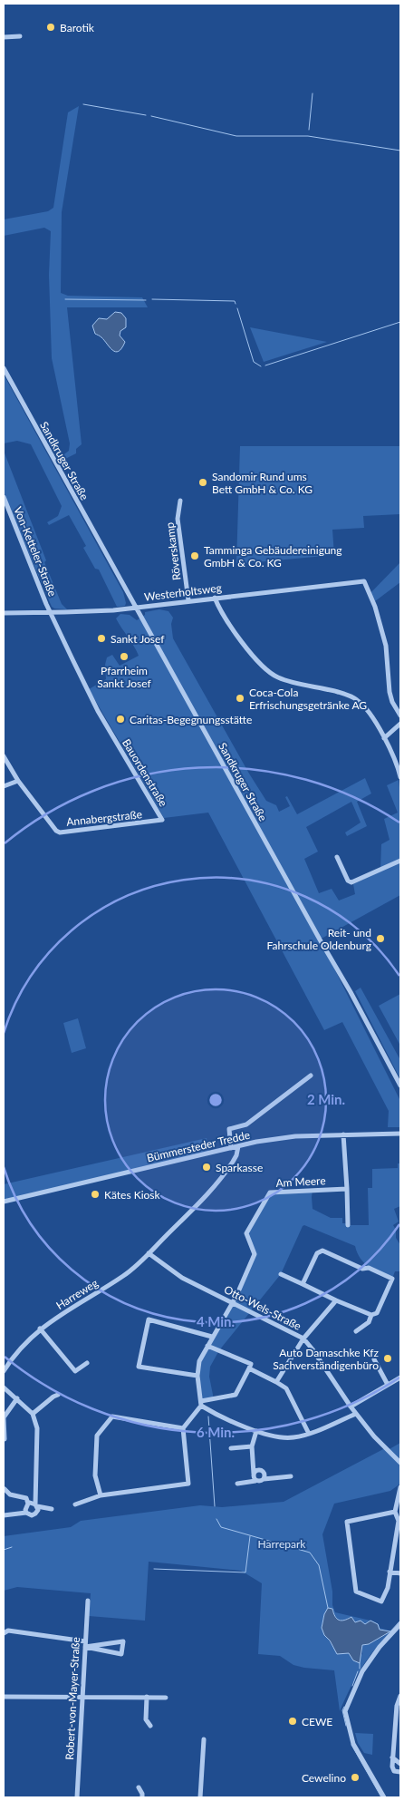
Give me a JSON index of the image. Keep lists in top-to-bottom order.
{
  "streets": {
    "street": [
      "Sandkruger Straße",
      "Von-Ketteler-Straße",
      "Röverskamp",
      "Westerholtsweg",
      "Bauordenstraße",
      "Annabergstraße",
      "Bümmersteder Tredde",
      "Am Meere",
      "Harreweg",
      "Otto-Wels-Straße",
      "Robert-von-Mayer-Straße"
    ]
  },
  "crossings": [
    ["Sandkruger Straße", "Westerholtsweg"],
    ["Von-Ketteler-Straße", "Westerholtsweg"],
    ["Von-Ketteler-Straße", "Bauordenstraße"],
    ["Röverskamp", "Westerholtsweg"],
    ["Westerholtsweg", "Bauordenstraße"],
    ["Bauordenstraße", "Annabergstraße"],
    ["Am Meere", "Otto-Wels-Straße"],
    ["Harreweg", "Otto-Wels-Straße"]
  ],
  "parks": ["Harrepark"],
  "places": [
    "Barotik",
    "Sandomir Rund ums Bett GmbH & Co. KG",
    "Tamminga Gebäudereinigung GmbH & Co. KG",
    "Sankt Josef",
    "Pfarrheim Sankt Josef",
    "Coca-Cola Erfrischungsgetränke AG",
    "Caritas-Begegnungsstätte",
    "Reit- und Fahrschule Oldenburg",
    "Sparkasse",
    "Kätes Kiosk",
    "Auto Damaschke Kfz Sachverständigenbüro",
    "CEWE",
    "Cewelino"
  ],
  "rings": ["2 Min.", "4 Min.", "6 Min."]
}
